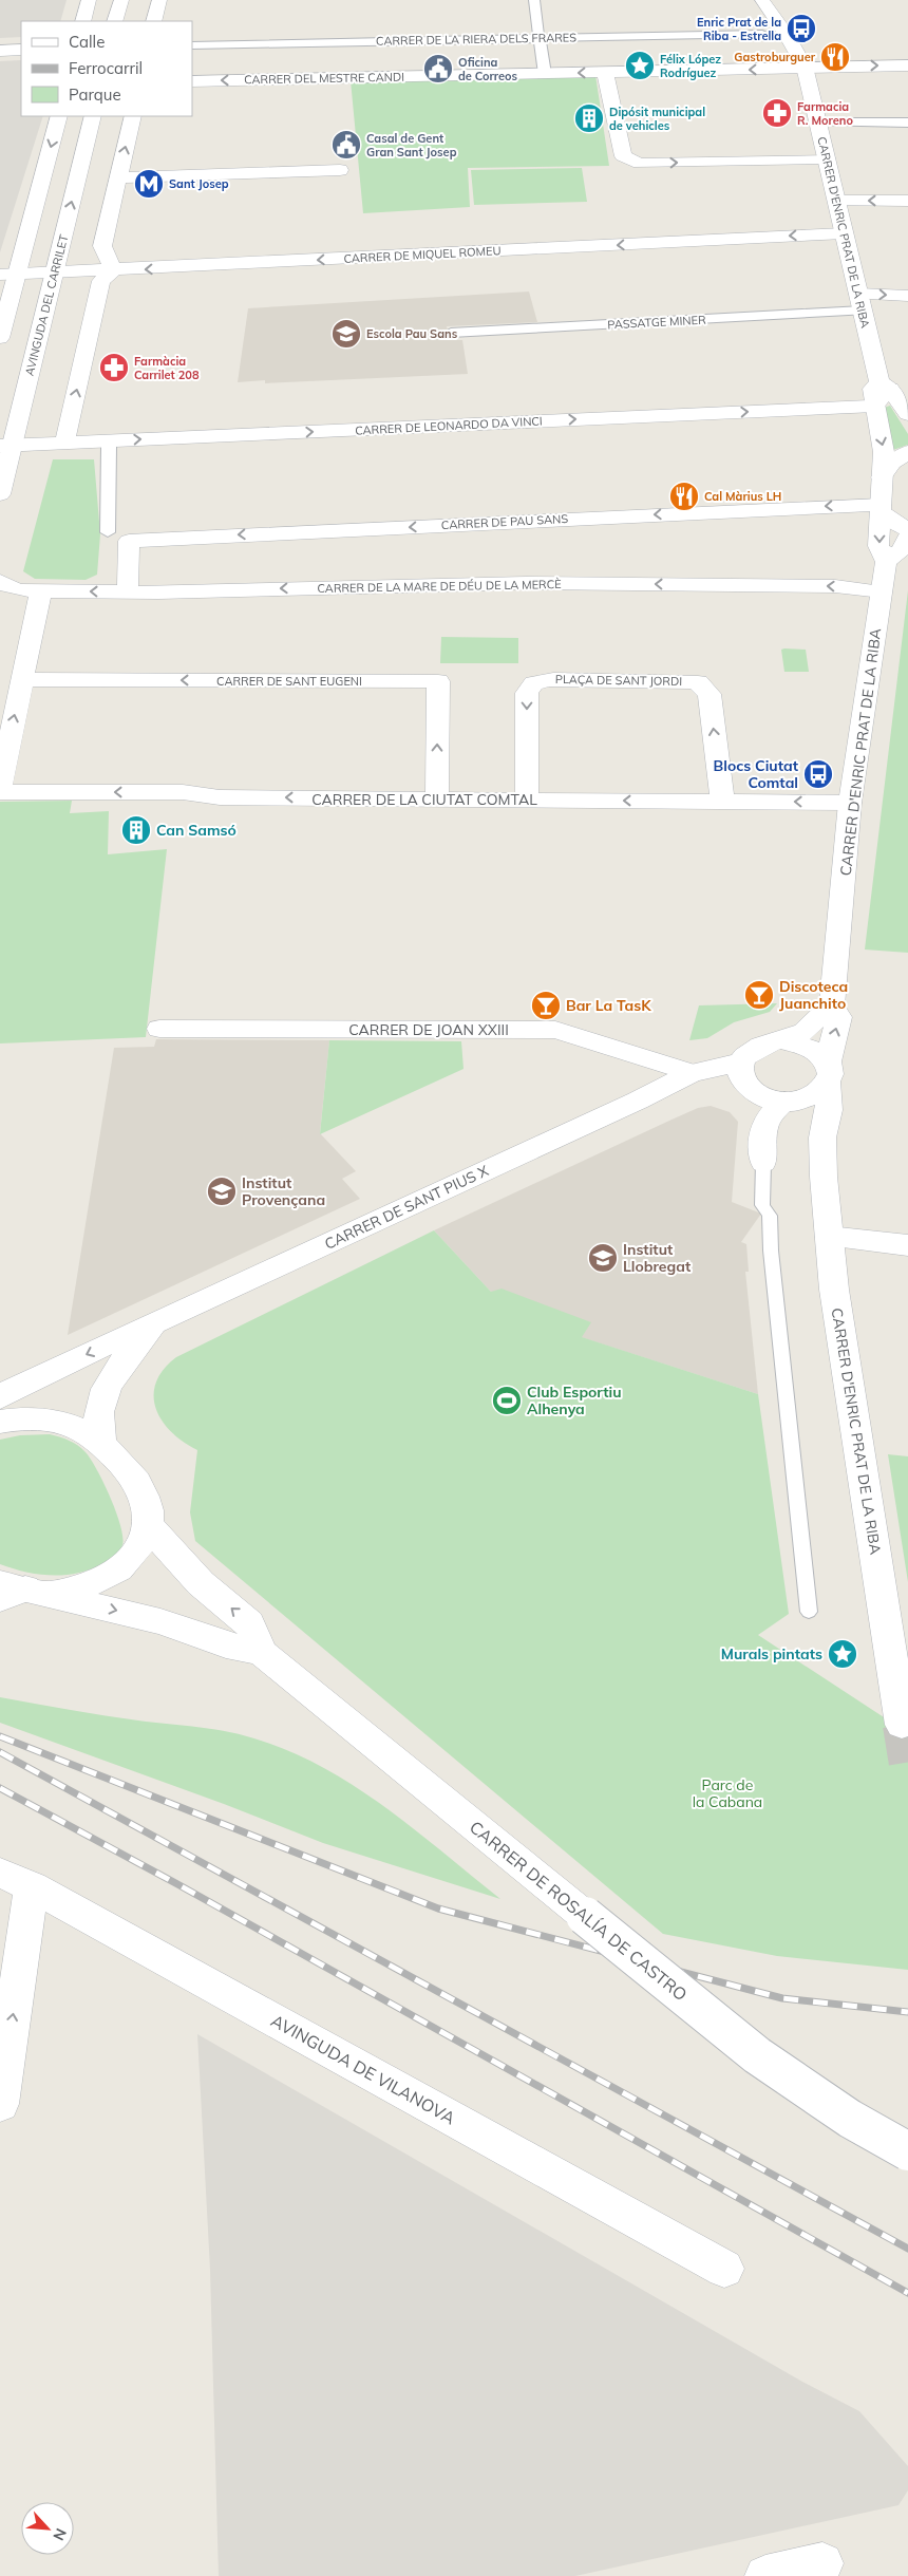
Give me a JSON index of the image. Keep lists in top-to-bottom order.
{
  "streets": {
    "street": [
      "CARRER DE LA RIERA DELS FRARES",
      "CARRER DEL MESTRE CANDI",
      "CARRER D'ENRIC PRAT DE LA RIBA",
      "CARRER DE MIQUEL ROMEU",
      "AVINGUDA DEL CARRILET",
      "PASSATGE MINER",
      "CARRER DE LEONARDO DA VINCI",
      "CARRER DE PAU SANS",
      "CARRER DE LA MARE DE DÉU DE LA MERCÈ",
      "PLAÇA DE SANT JORDI",
      "CARRER DE SANT EUGENI",
      "CARRER DE LA CIUTAT COMTAL",
      "CARRER DE JOAN XXIII",
      "CARRER DE SANT PIUS X",
      "CARRER DE ROSALÍA DE CASTRO",
      "AVINGUDA DE VILANOVA"
    ]
  },
  "crossings": [
    ["CARRER DEL MESTRE CANDI", "CARRER D'ENRIC PRAT DE LA RIBA"],
    ["CARRER D'ENRIC PRAT DE LA RIBA", "CARRER DE MIQUEL ROMEU"],
    ["CARRER D'ENRIC PRAT DE LA RIBA", "PASSATGE MINER"],
    ["CARRER D'ENRIC PRAT DE LA RIBA", "CARRER DE LEONARDO DA VINCI"],
    ["CARRER D'ENRIC PRAT DE LA RIBA", "CARRER DE PAU SANS"],
    ["CARRER D'ENRIC PRAT DE LA RIBA", "CARRER DE LA MARE DE DÉU DE LA MERCÈ"],
    ["CARRER D'ENRIC PRAT DE LA RIBA", "CARRER DE LA CIUTAT COMTAL"],
    ["CARRER D'ENRIC PRAT DE LA RIBA", "CARRER DE SANT PIUS X"],
    ["CARRER DE MIQUEL ROMEU", "AVINGUDA DEL CARRILET"],
    ["AVINGUDA DEL CARRILET", "CARRER DE LEONARDO DA VINCI"],
    ["CARRER DE PAU SANS", "CARRER DE LA MARE DE DÉU DE LA MERCÈ"],
    ["PLAÇA DE SANT JORDI", "CARRER DE LA CIUTAT COMTAL"],
    ["CARRER DE SANT EUGENI", "CARRER DE LA CIUTAT COMTAL"],
    ["CARRER DE JOAN XXIII", "CARRER DE SANT PIUS X"]
  ],
  "one_way": [
    "CARRER DE LEONARDO DA VINCI",
    "CARRER DE PAU SANS",
    "CARRER DE LA MARE DE DÉU DE LA MERCÈ",
    "CARRER DE SANT EUGENI",
    "CARRER DE LA CIUTAT COMTAL"
  ],
  "parks": ["Parc de la Cabana"],
  "places": {
    "bus stop": ["Enric Prat de la Riba - Estrella", "Blocs Ciutat Comtal"],
    "restaurant": ["Gastroburguer", "Cal Màrius LH"],
    "place": ["Félix López Rodríguez", "Murals pintats"],
    "public building": ["Oficina de Correos", "Casal de Gent Gran Sant Josep"],
    "pharmacy": ["Farmacia R. Moreno", "Farmàcia Carrilet 208"],
    "building": ["Dipósit municipal de vehicles", "Can Samsó"],
    "metro station": ["Sant Josep"],
    "school or university": ["Escola Pau Sans", "Institut Provençana", "Institut Llobregat"],
    "bar": ["Discoteca Juanchito", "Bar La TasK"],
    "sports": ["Club Esportiu Alhenya"]
  },
  "legend": ["Calle", "Ferrocarril", "Parque"],
  "north": "bottom right"
}
